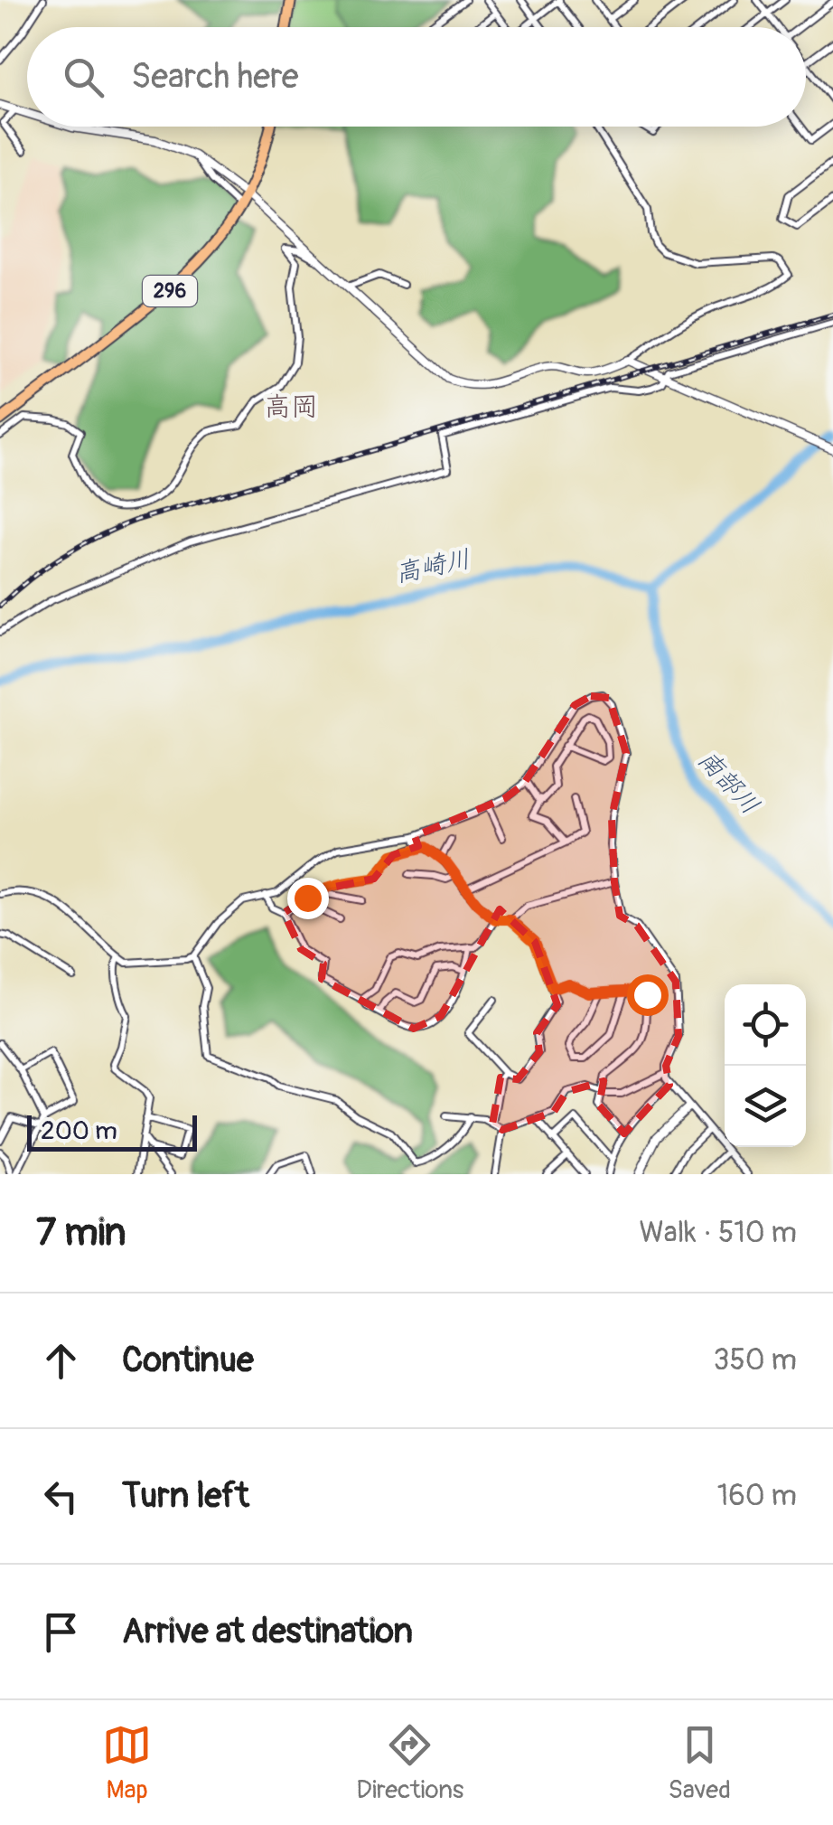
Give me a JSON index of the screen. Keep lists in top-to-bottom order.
{
  "streets": {
    "highway": ["296"]
  },
  "districts": ["高岡"],
  "water": ["高崎川", "南部川"],
  "scale_bar": "200 m",
  "page": {
    "search": "Search here",
    "scale": "200 m",
    "heading": ["7 min", "Walk · 510 m"],
    "list": [
      ["Continue", "350 m"],
      ["Turn left", "160 m"],
      "Arrive at destination"
    ],
    "nav": ["Map", "Directions", "Saved"]
  }
}
